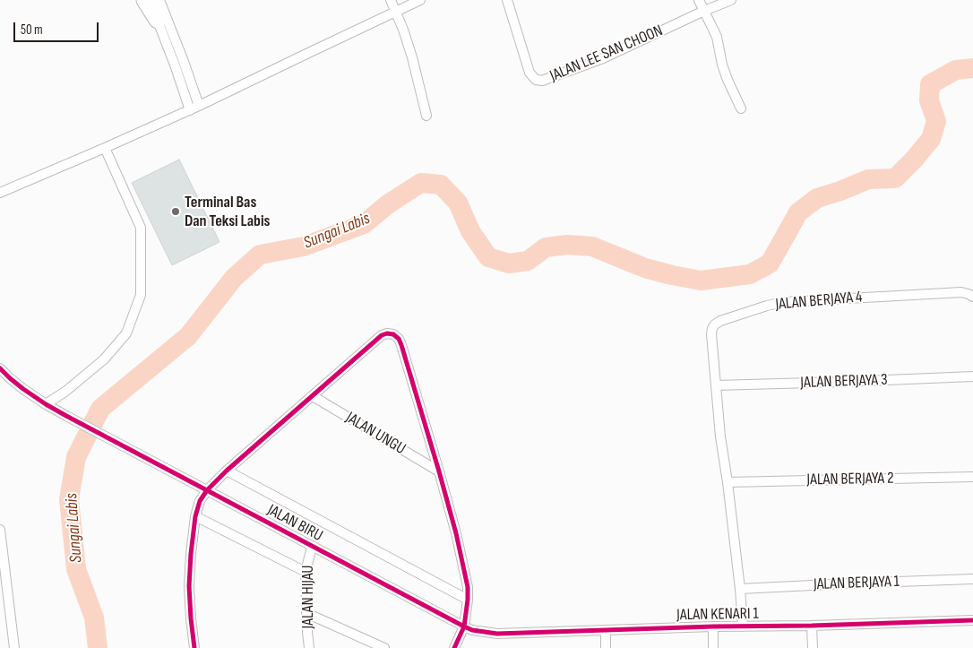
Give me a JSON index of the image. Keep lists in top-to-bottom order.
{
  "streets": {
    "street": [
      "JALAN LEE SAN CHOON",
      "JALAN BERJAYA 4",
      "JALAN BERJAYA 3",
      "JALAN UNGU",
      "JALAN BERJAYA 2",
      "JALAN BIRU",
      "JALAN BERJAYA 1",
      "JALAN HIJAU",
      "JALAN KENARI 1"
    ]
  },
  "crossings": [
    ["JALAN BERJAYA 4", "JALAN BERJAYA 3"],
    ["JALAN BERJAYA 4", "JALAN BERJAYA 2"],
    ["JALAN BERJAYA 4", "JALAN BERJAYA 1"],
    ["JALAN BERJAYA 4", "JALAN KENARI 1"],
    ["JALAN BIRU", "JALAN HIJAU"],
    ["JALAN BIRU", "JALAN KENARI 1"]
  ],
  "water": ["Sungai Labis"],
  "places": ["Terminal Bas Dan Teksi Labis"],
  "scale_bar": "50 m"
}
